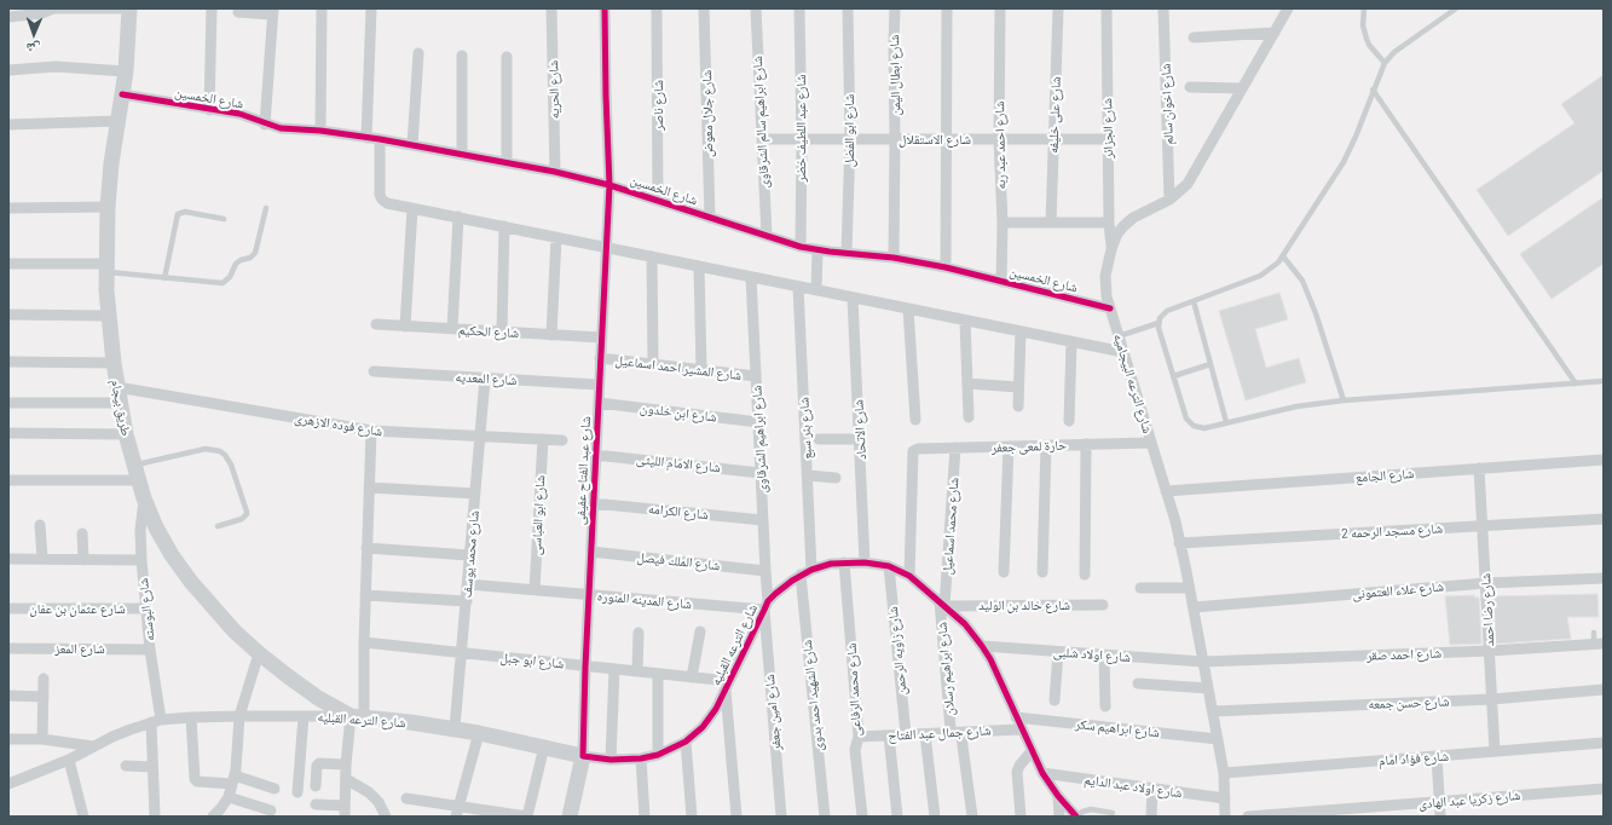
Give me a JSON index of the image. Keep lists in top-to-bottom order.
{
  "streets": {
    "main road": ["طريق بيجام", "شارع الترعه القبليه"],
    "street": [
      "شارع ابطال اليمن",
      "شارع الحريه",
      "شارع الخمسين",
      "شارع اخوان سالم",
      "شارع ناصر",
      "شارع جلال معوض",
      "شارع على خليفه",
      "شارع ابراهيم سالم الشرقاوى",
      "شارع عبد اللطيف خضر",
      "شارع الجزائر",
      "شارع ابو الفضل",
      "شارع الاستقلال",
      "شارع احمد عبد ربه",
      "شارع الحكيم",
      "شارع المشير احمد اسماعيل",
      "شارع المعديه",
      "شارع الترعه البيجاميه",
      "شارع ابن خلدون",
      "شارع فوده الازهرى",
      "شارع بئر سبع",
      "شارع الاتحاد",
      "شارع ابراهيم الشرقاوى",
      "حارة لمعى جعفر",
      "شارع الامام الليثى",
      "شارع عبد الفتاح عفيفى",
      "شارع الجامع",
      "شارع الكرامه",
      "شارع ابو العباسى",
      "شارع محمد اسماعيل",
      "شارع مسجد الرحمه 2",
      "شارع محمد يوسف",
      "شارع الملك فيصل",
      "شارع علاء العتمونى",
      "شارع المدينه المنوره",
      "شارع خالد بن الوليد",
      "شارع عثمان بن عفان",
      "شارع البوسته",
      "شارع رضا احمد",
      "شارع المعز",
      "شارع زاويه الرحمن",
      "شارع اولاد شلبى",
      "شارع احمد صقر",
      "شارع ابو جبل",
      "شارع ابراهيم رسلان",
      "شارع محمد الرفاعى",
      "شارع الشهيد احمد بدوى",
      "شارع حسن جمعه",
      "شارع امين جعفر",
      "شارع ابراهيم سكر",
      "شارع جمال عبد الفتاح",
      "شارع فؤاد امام",
      "شارع اولاد عبد الدايم",
      "شارع زكريا عبد الهادى"
    ]
  },
  "crossings": [
    ["شارع ابطال اليمن", "شارع الخمسين"],
    ["شارع ابطال اليمن", "شارع الاستقلال"],
    ["شارع الحريه", "شارع الخمسين"],
    ["شارع الخمسين", "شارع ناصر"],
    ["شارع الخمسين", "شارع جلال معوض"],
    ["شارع الخمسين", "شارع ابراهيم سالم الشرقاوى"],
    ["شارع الخمسين", "شارع عبد اللطيف خضر"],
    ["شارع الخمسين", "شارع ابو الفضل"],
    ["شارع الخمسين", "شارع احمد عبد ربه"],
    ["شارع الخمسين", "شارع الترعه البيجاميه"],
    ["شارع الخمسين", "طريق بيجام"],
    ["شارع الخمسين", "شارع عبد الفتاح عفيفى"],
    ["شارع اخوان سالم", "شارع الترعه البيجاميه"],
    ["شارع على خليفه", "شارع الاستقلال"],
    ["شارع ابراهيم سالم الشرقاوى", "شارع الاستقلال"],
    ["شارع عبد اللطيف خضر", "شارع الاستقلال"],
    ["شارع الجزائر", "شارع الاستقلال"],
    ["شارع الجزائر", "شارع الترعه البيجاميه"],
    ["شارع ابو الفضل", "شارع الاستقلال"],
    ["شارع الاستقلال", "شارع احمد عبد ربه"],
    ["شارع الحكيم", "شارع عبد الفتاح عفيفى"],
    ["شارع المشير احمد اسماعيل", "شارع ابراهيم الشرقاوى"],
    ["شارع المشير احمد اسماعيل", "شارع عبد الفتاح عفيفى"],
    ["شارع المعديه", "شارع عبد الفتاح عفيفى"],
    ["شارع المعديه", "شارع محمد يوسف"],
    ["شارع الترعه البيجاميه", "حارة لمعى جعفر"],
    ["شارع الترعه البيجاميه", "شارع الجامع"],
    ["شارع الترعه البيجاميه", "شارع مسجد الرحمه 2"],
    ["شارع الترعه البيجاميه", "شارع علاء العتمونى"],
    ["شارع الترعه البيجاميه", "شارع اولاد شلبى"],
    ["شارع الترعه البيجاميه", "شارع احمد صقر"],
    ["شارع الترعه البيجاميه", "شارع حسن جمعه"],
    ["شارع الترعه البيجاميه", "شارع ابراهيم سكر"],
    ["شارع الترعه البيجاميه", "شارع فؤاد امام"],
    ["شارع الترعه البيجاميه", "شارع اولاد عبد الدايم"],
    ["طريق بيجام", "شارع فوده الازهرى"],
    ["طريق بيجام", "شارع البوسته"],
    ["طريق بيجام", "شارع الترعه القبليه"],
    ["شارع ابن خلدون", "شارع ابراهيم الشرقاوى"],
    ["شارع ابن خلدون", "شارع عبد الفتاح عفيفى"],
    ["شارع فوده الازهرى", "شارع ابو العباسى"],
    ["شارع فوده الازهرى", "شارع محمد يوسف"],
    ["شارع بئر سبع", "شارع الترعه القبليه"],
    ["شارع الاتحاد", "شارع الترعه القبليه"],
    ["شارع ابراهيم الشرقاوى", "شارع الامام الليثى"],
    ["شارع ابراهيم الشرقاوى", "شارع الكرامه"],
    ["شارع ابراهيم الشرقاوى", "شارع الملك فيصل"],
    ["شارع ابراهيم الشرقاوى", "شارع المدينه المنوره"],
    ["شارع ابراهيم الشرقاوى", "شارع الترعه القبليه"],
    ["شارع ابراهيم الشرقاوى", "شارع امين جعفر"],
    ["حارة لمعى جعفر", "شارع محمد اسماعيل"],
    ["حارة لمعى جعفر", "شارع الترعه القبليه"],
    ["شارع الامام الليثى", "شارع عبد الفتاح عفيفى"],
    ["شارع عبد الفتاح عفيفى", "شارع الكرامه"],
    ["شارع عبد الفتاح عفيفى", "شارع الملك فيصل"],
    ["شارع عبد الفتاح عفيفى", "شارع المدينه المنوره"],
    ["شارع عبد الفتاح عفيفى", "شارع الترعه القبليه"],
    ["شارع عبد الفتاح عفيفى", "شارع ابو جبل"],
    ["شارع الجامع", "شارع رضا احمد"],
    ["شارع ابو العباسى", "شارع المدينه المنوره"],
    ["شارع محمد اسماعيل", "شارع خالد بن الوليد"],
    ["شارع محمد اسماعيل", "شارع الترعه القبليه"],
    ["شارع محمد اسماعيل", "شارع ابراهيم رسلان"],
    ["شارع مسجد الرحمه 2", "شارع رضا احمد"],
    ["شارع محمد يوسف", "شارع المدينه المنوره"],
    ["شارع محمد يوسف", "شارع الترعه القبليه"],
    ["شارع محمد يوسف", "شارع ابو جبل"],
    ["شارع علاء العتمونى", "شارع رضا احمد"],
    ["شارع المدينه المنوره", "شارع الترعه القبليه"],
    ["شارع المدينه المنوره", "شارع امين جعفر"],
    ["شارع خالد بن الوليد", "شارع الترعه القبليه"],
    ["شارع خالد بن الوليد", "شارع ابراهيم رسلان"],
    ["شارع عثمان بن عفان", "شارع البوسته"],
    ["شارع البوسته", "شارع الترعه القبليه"],
    ["شارع البوسته", "شارع المعز"],
    ["شارع رضا احمد", "شارع احمد صقر"],
    ["شارع رضا احمد", "شارع حسن جمعه"],
    ["شارع رضا احمد", "شارع فؤاد امام"],
    ["شارع الترعه القبليه", "شارع زاويه الرحمن"],
    ["شارع الترعه القبليه", "شارع اولاد شلبى"],
    ["شارع الترعه القبليه", "شارع ابو جبل"],
    ["شارع الترعه القبليه", "شارع ابراهيم رسلان"],
    ["شارع الترعه القبليه", "شارع محمد الرفاعى"],
    ["شارع الترعه القبليه", "شارع الشهيد احمد بدوى"],
    ["شارع الترعه القبليه", "شارع امين جعفر"],
    ["شارع الترعه القبليه", "شارع ابراهيم سكر"],
    ["شارع الترعه القبليه", "شارع جمال عبد الفتاح"],
    ["شارع الترعه القبليه", "شارع اولاد عبد الدايم"],
    ["شارع زاويه الرحمن", "شارع جمال عبد الفتاح"],
    ["شارع اولاد شلبى", "شارع احمد صقر"],
    ["شارع ابراهيم رسلان", "شارع جمال عبد الفتاح"],
    ["شارع محمد الرفاعى", "شارع جمال عبد الفتاح"]
  ],
  "north": "bottom"
}
